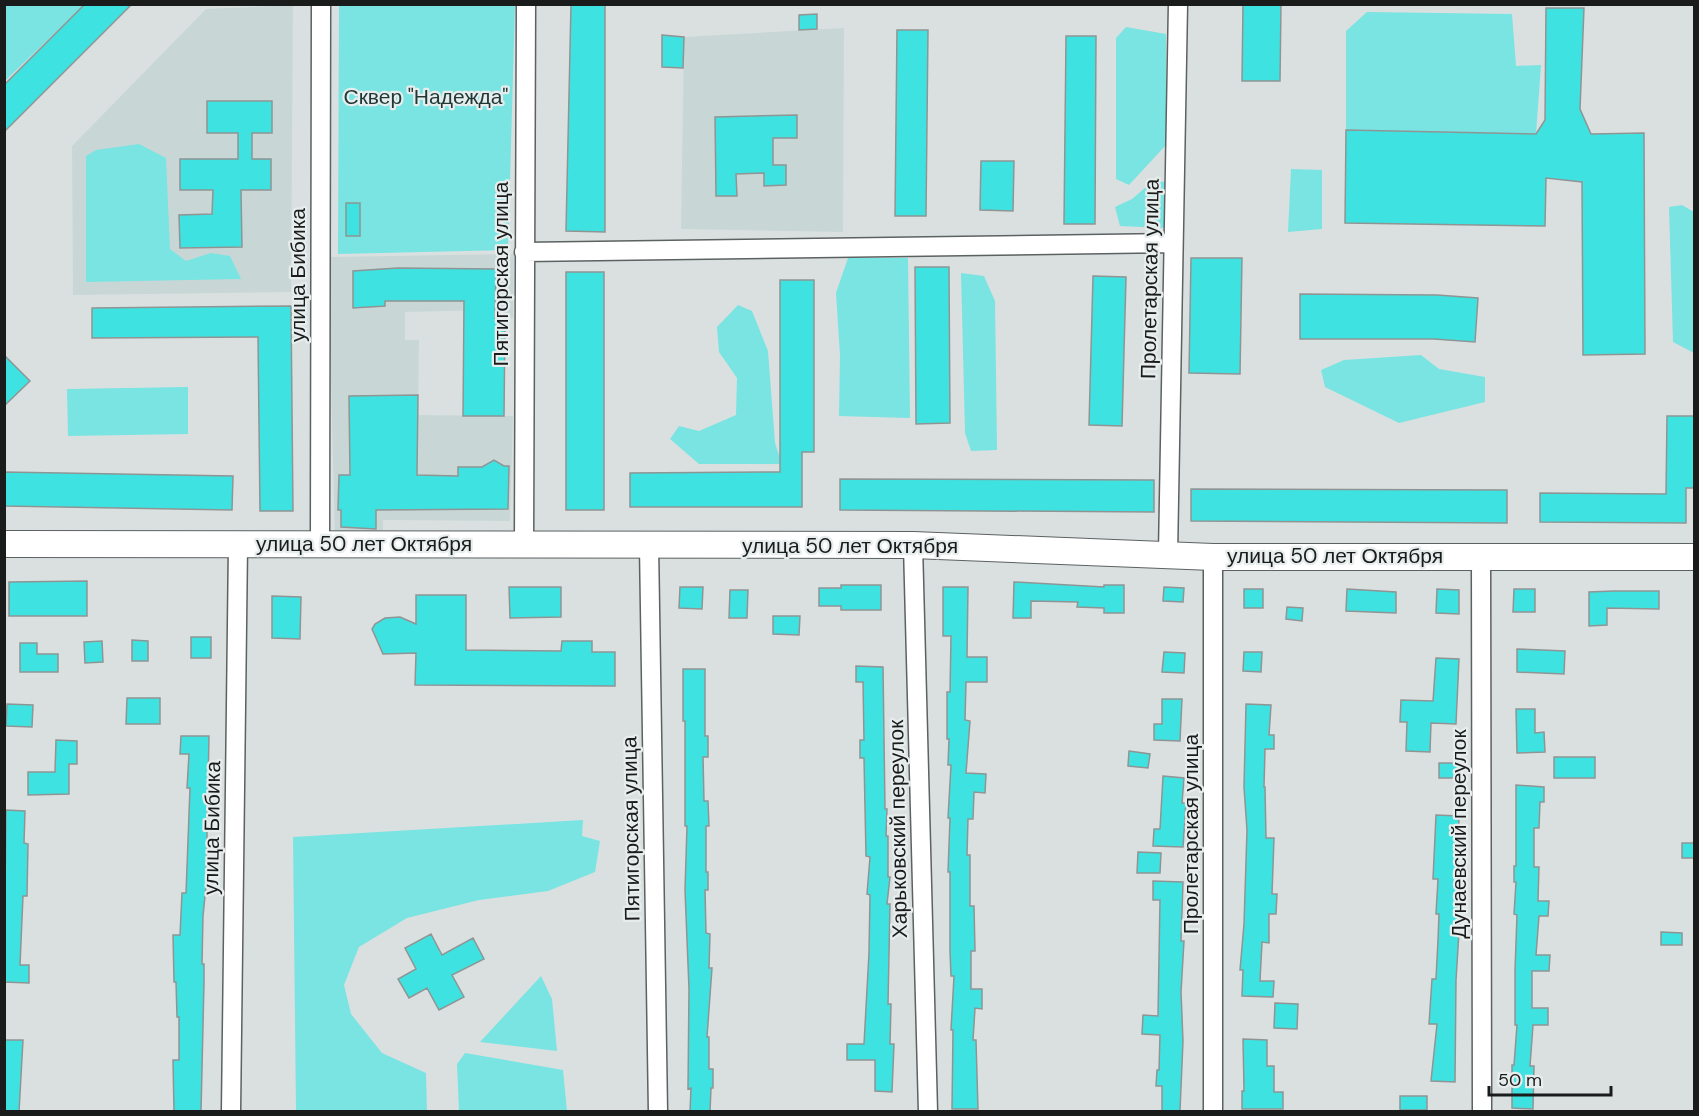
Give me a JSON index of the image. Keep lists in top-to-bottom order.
{
  "streets": {
    "main road": ["улица 50 лет Октября"],
    "street": [
      "Пятигорская улица",
      "улица Бибика",
      "Пролетарская улица",
      "Харьковский переулок",
      "Дунаевский переулок"
    ]
  },
  "crossings": [
    ["Пятигорская улица", "улица 50 лет Октября"],
    ["улица Бибика", "улица 50 лет Октября"],
    ["Пролетарская улица", "улица 50 лет Октября"],
    ["улица 50 лет Октября", "Харьковский переулок"],
    ["улица 50 лет Октября", "Дунаевский переулок"]
  ],
  "parks": ["Сквер \"Надежда\""],
  "scale_bar": "50 m"
}
